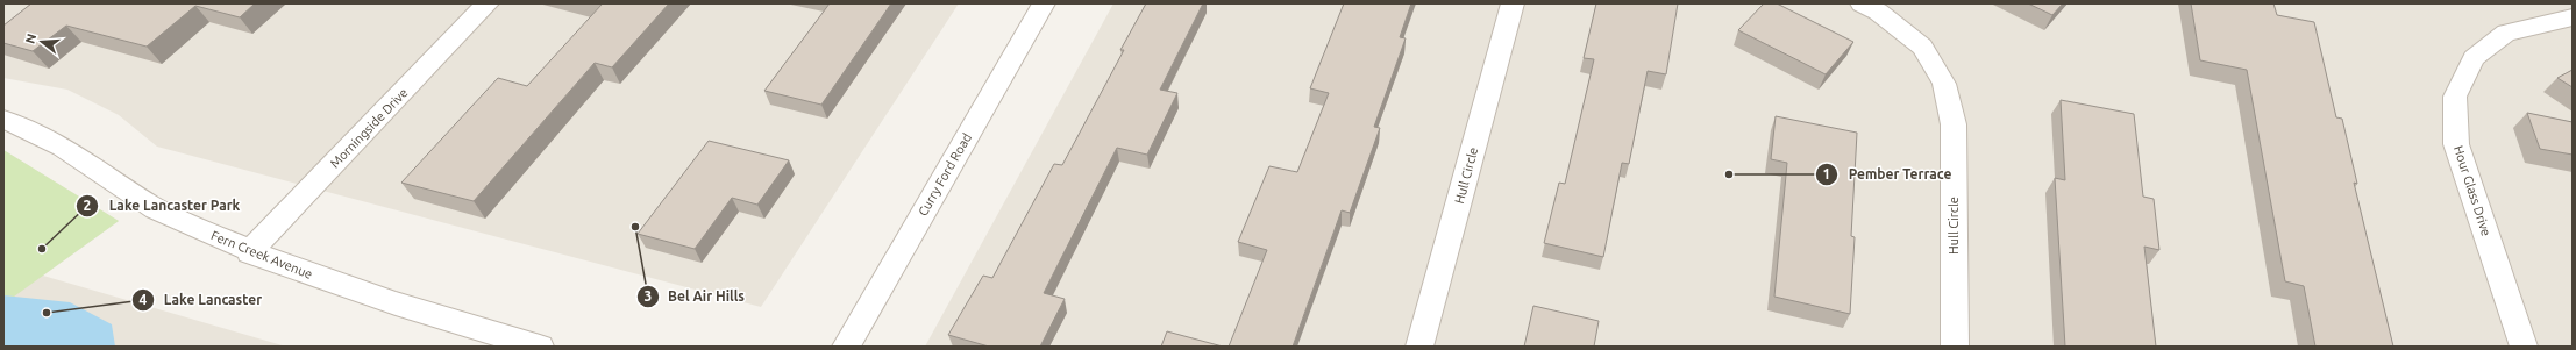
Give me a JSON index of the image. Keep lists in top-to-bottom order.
{
  "streets": {
    "street": [
      "Morningside Drive",
      "Curry Ford Road",
      "Hull Circle",
      "Hour Glass Drive",
      "Fern Creek Avenue"
    ]
  },
  "crossings": [
    ["Morningside Drive", "Fern Creek Avenue"]
  ],
  "places": [
    "Pember Terrace",
    "Bel Air Hills",
    "Lake Lancaster Park",
    "Lake Lancaster"
  ],
  "north": "left"
}
